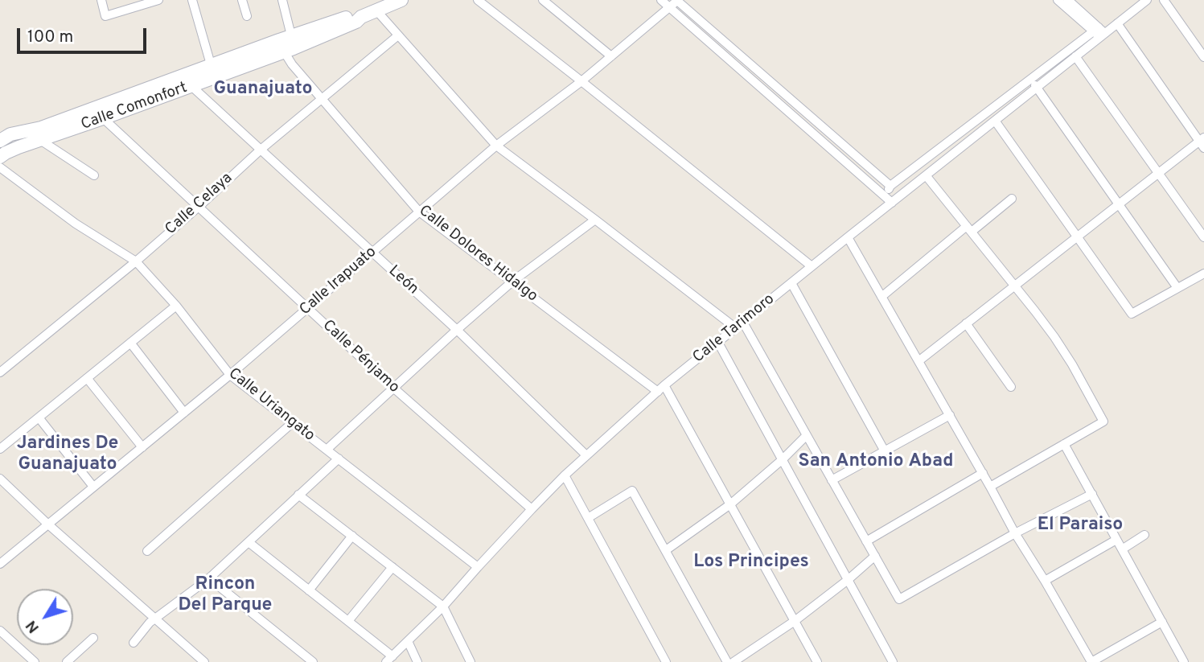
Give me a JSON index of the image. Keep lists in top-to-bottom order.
{
  "streets": {
    "street": [
      "Calle Comonfort",
      "Calle Celaya",
      "Calle Dolores Hidalgo",
      "León",
      "Calle Irapuato",
      "Calle Tarimoro",
      "Calle Pénjamo",
      "Calle Uriangato"
    ]
  },
  "crossings": [
    ["Calle Comonfort", "Calle Dolores Hidalgo"],
    ["Calle Comonfort", "León"],
    ["Calle Comonfort", "Calle Pénjamo"],
    ["Calle Celaya", "Calle Dolores Hidalgo"],
    ["Calle Celaya", "León"],
    ["Calle Celaya", "Calle Pénjamo"],
    ["Calle Celaya", "Calle Uriangato"],
    ["Calle Dolores Hidalgo", "Calle Irapuato"],
    ["Calle Dolores Hidalgo", "Calle Tarimoro"],
    ["León", "Calle Irapuato"],
    ["León", "Calle Tarimoro"],
    ["Calle Irapuato", "Calle Pénjamo"],
    ["Calle Irapuato", "Calle Uriangato"],
    ["Calle Tarimoro", "Calle Pénjamo"],
    ["Calle Tarimoro", "Calle Uriangato"]
  ],
  "districts": [
    "Guanajuato",
    "Jardines De Guanajuato",
    "San Antonio Abad",
    "El Paraiso",
    "Los Principes",
    "Rincon Del Parque"
  ],
  "scale_bar": "100 m",
  "north": "bottom left"
}
